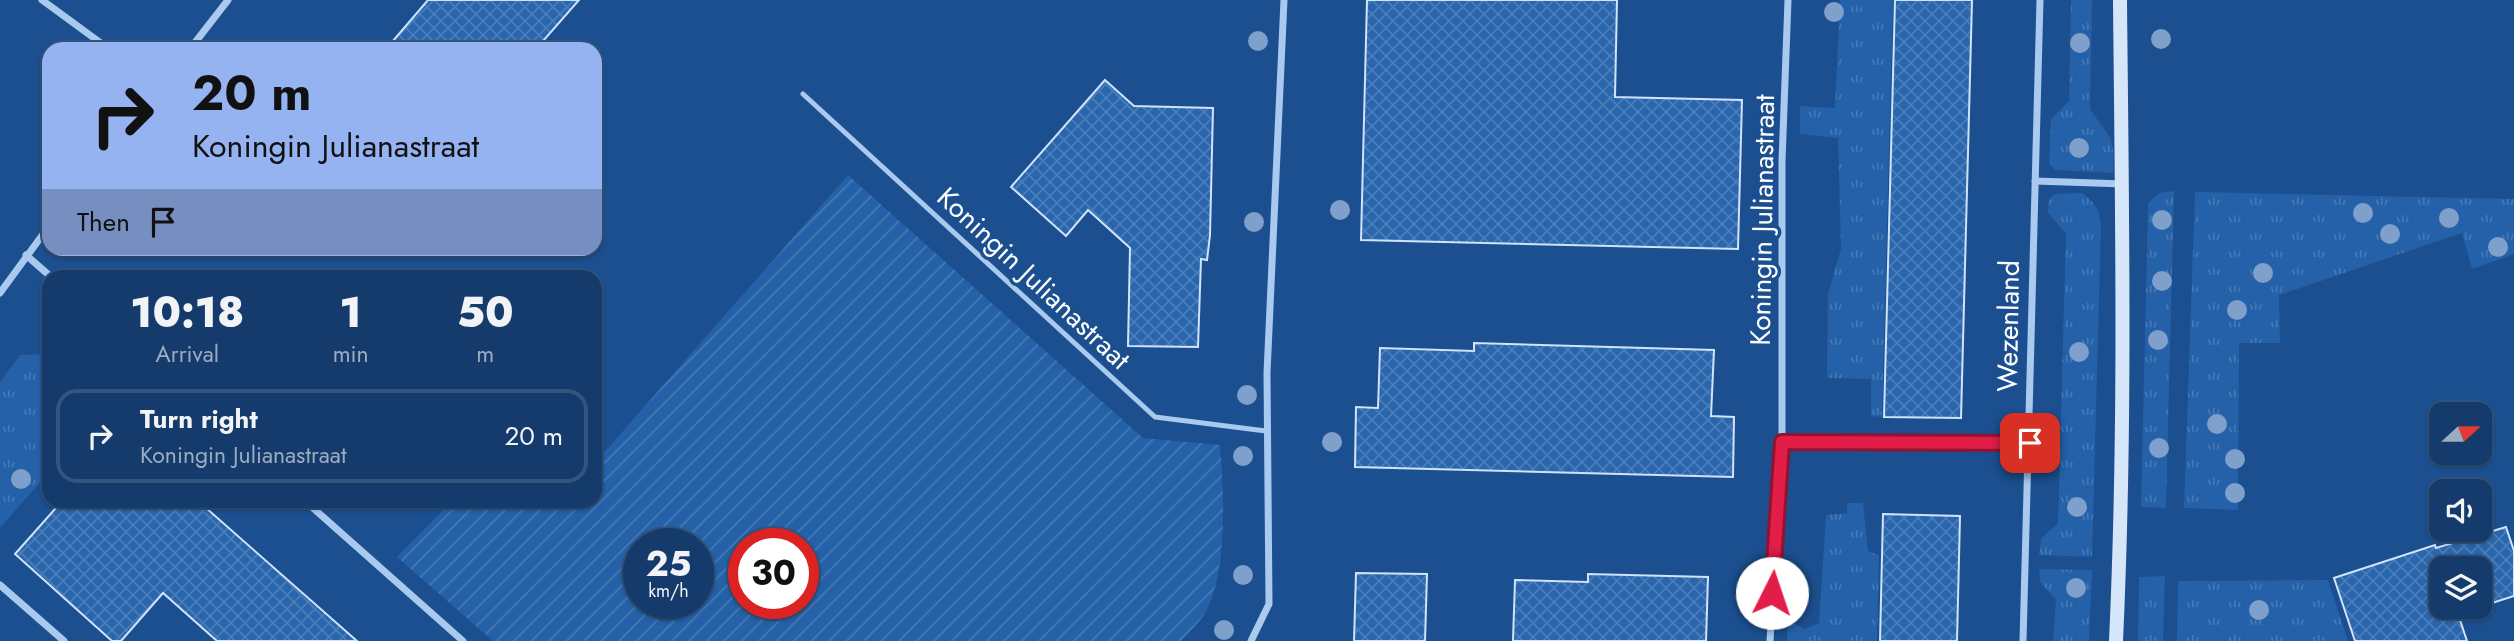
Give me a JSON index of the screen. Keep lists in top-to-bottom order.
{
  "streets": {
    "street": ["Koningin Julianastraat", "Wezenland"]
  },
  "north": "right",
  "page": {
    "turn": ["20 m", "Koningin Julianastraat"],
    "then": "Then",
    "eta": [
      "10:18",
      "Arrival",
      "1",
      "min",
      "50",
      "m"
    ],
    "list": [
      {
        "name": "Turn right",
        "note": "Koningin Julianastraat",
        "value": "20 m"
      }
    ],
    "speed": "25 km/h",
    "limit": "30"
  }
}
